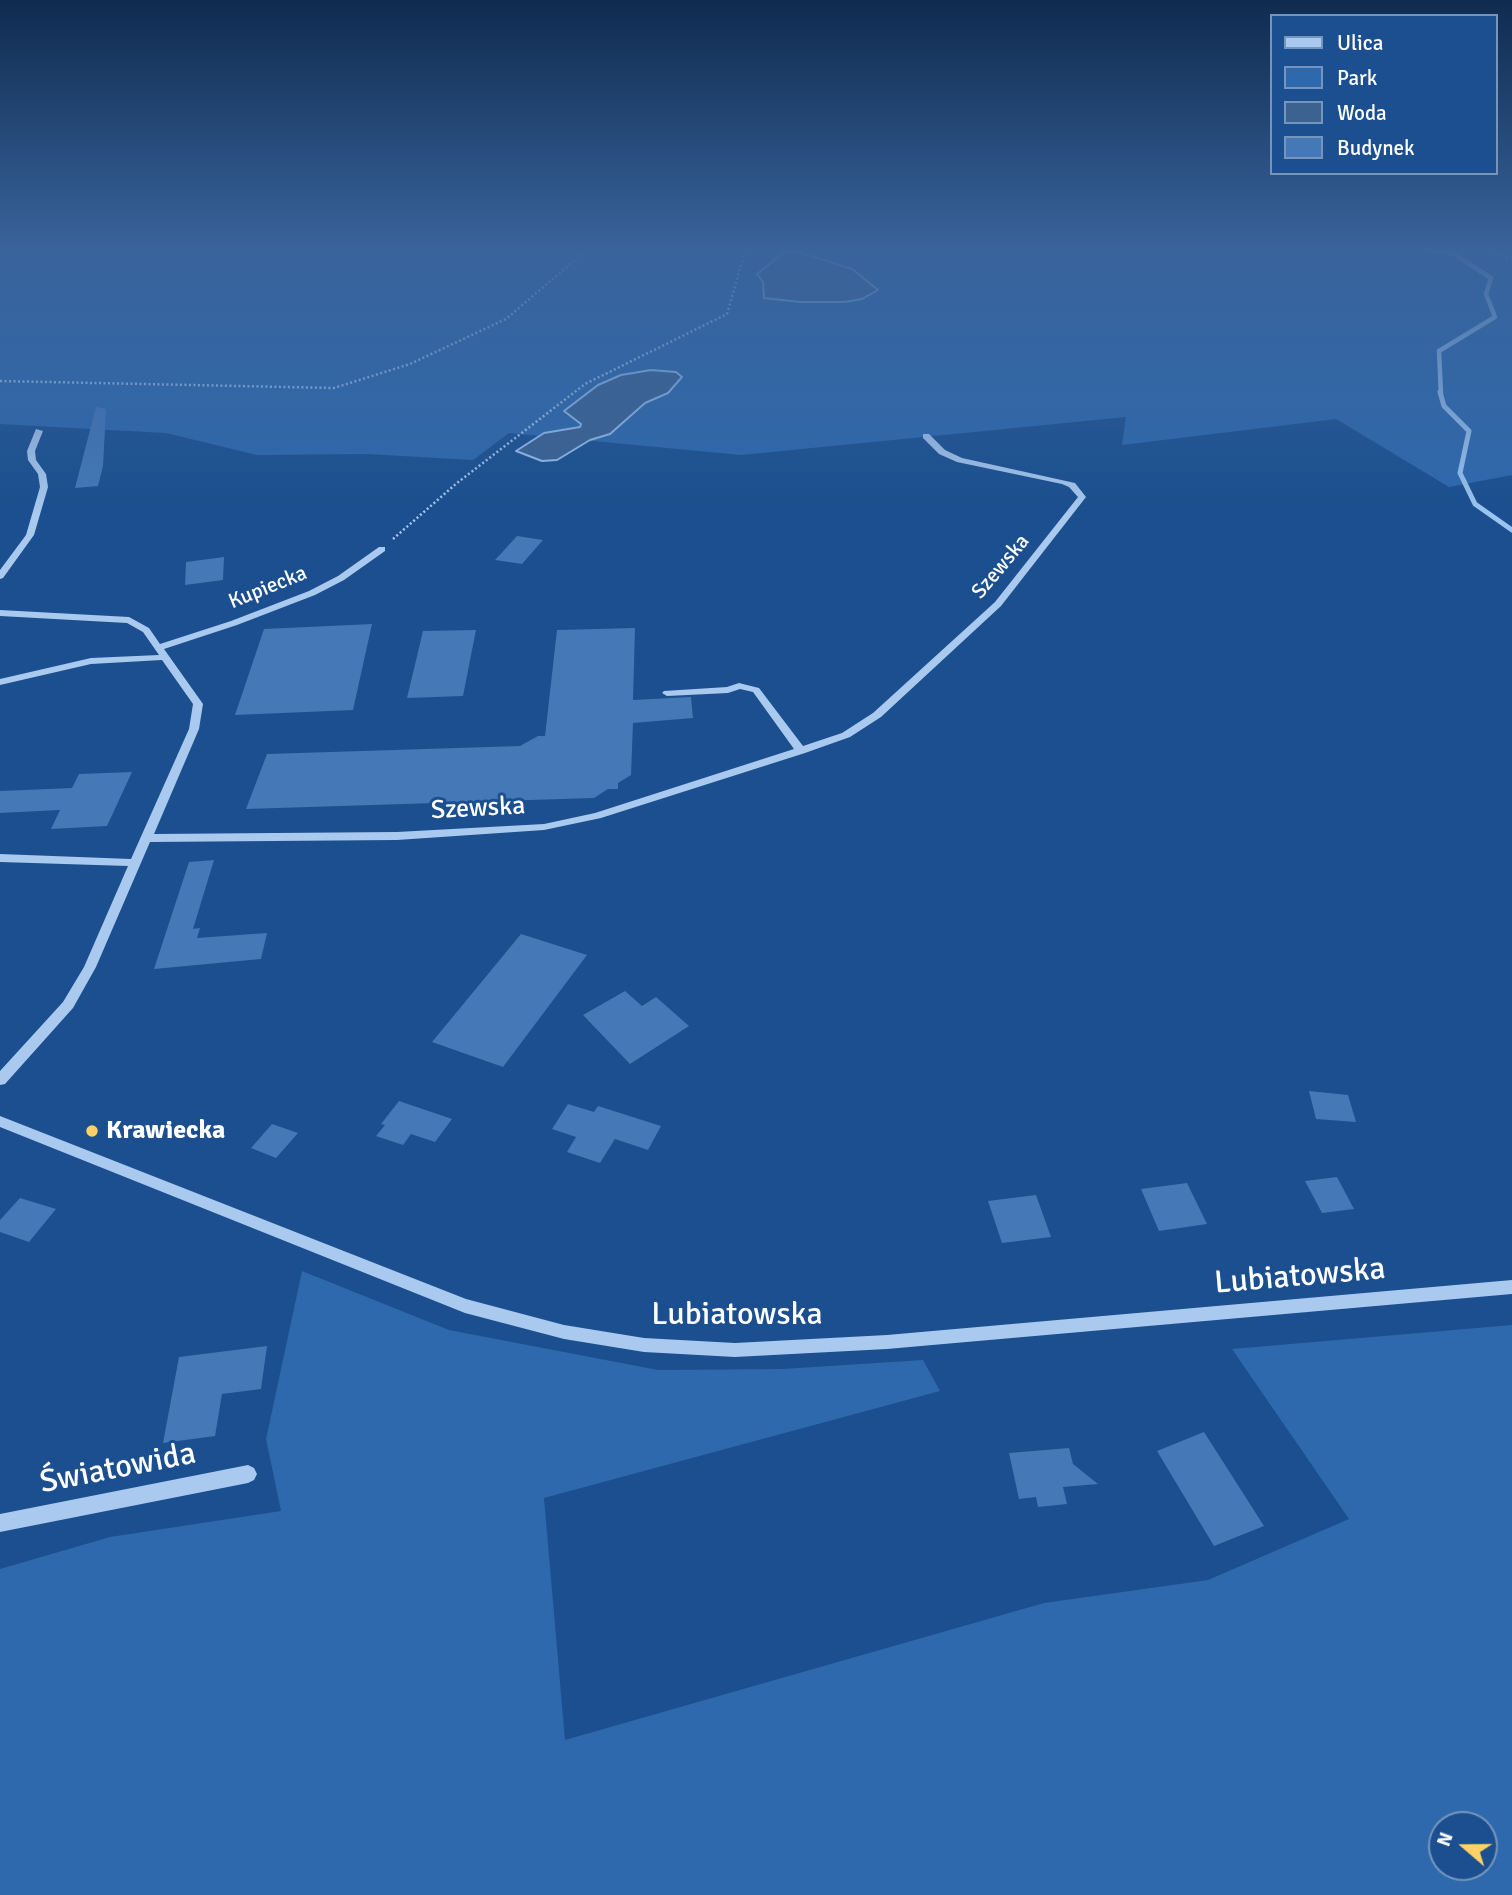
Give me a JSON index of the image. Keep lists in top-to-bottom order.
{
  "streets": {
    "street": [
      "Szewska",
      "Kupiecka",
      "Lubiatowska",
      "Światowida"
    ]
  },
  "places": ["Krawiecka"],
  "legend": [
    "Ulica",
    "Park",
    "Woda",
    "Budynek"
  ],
  "north": "left"
}
